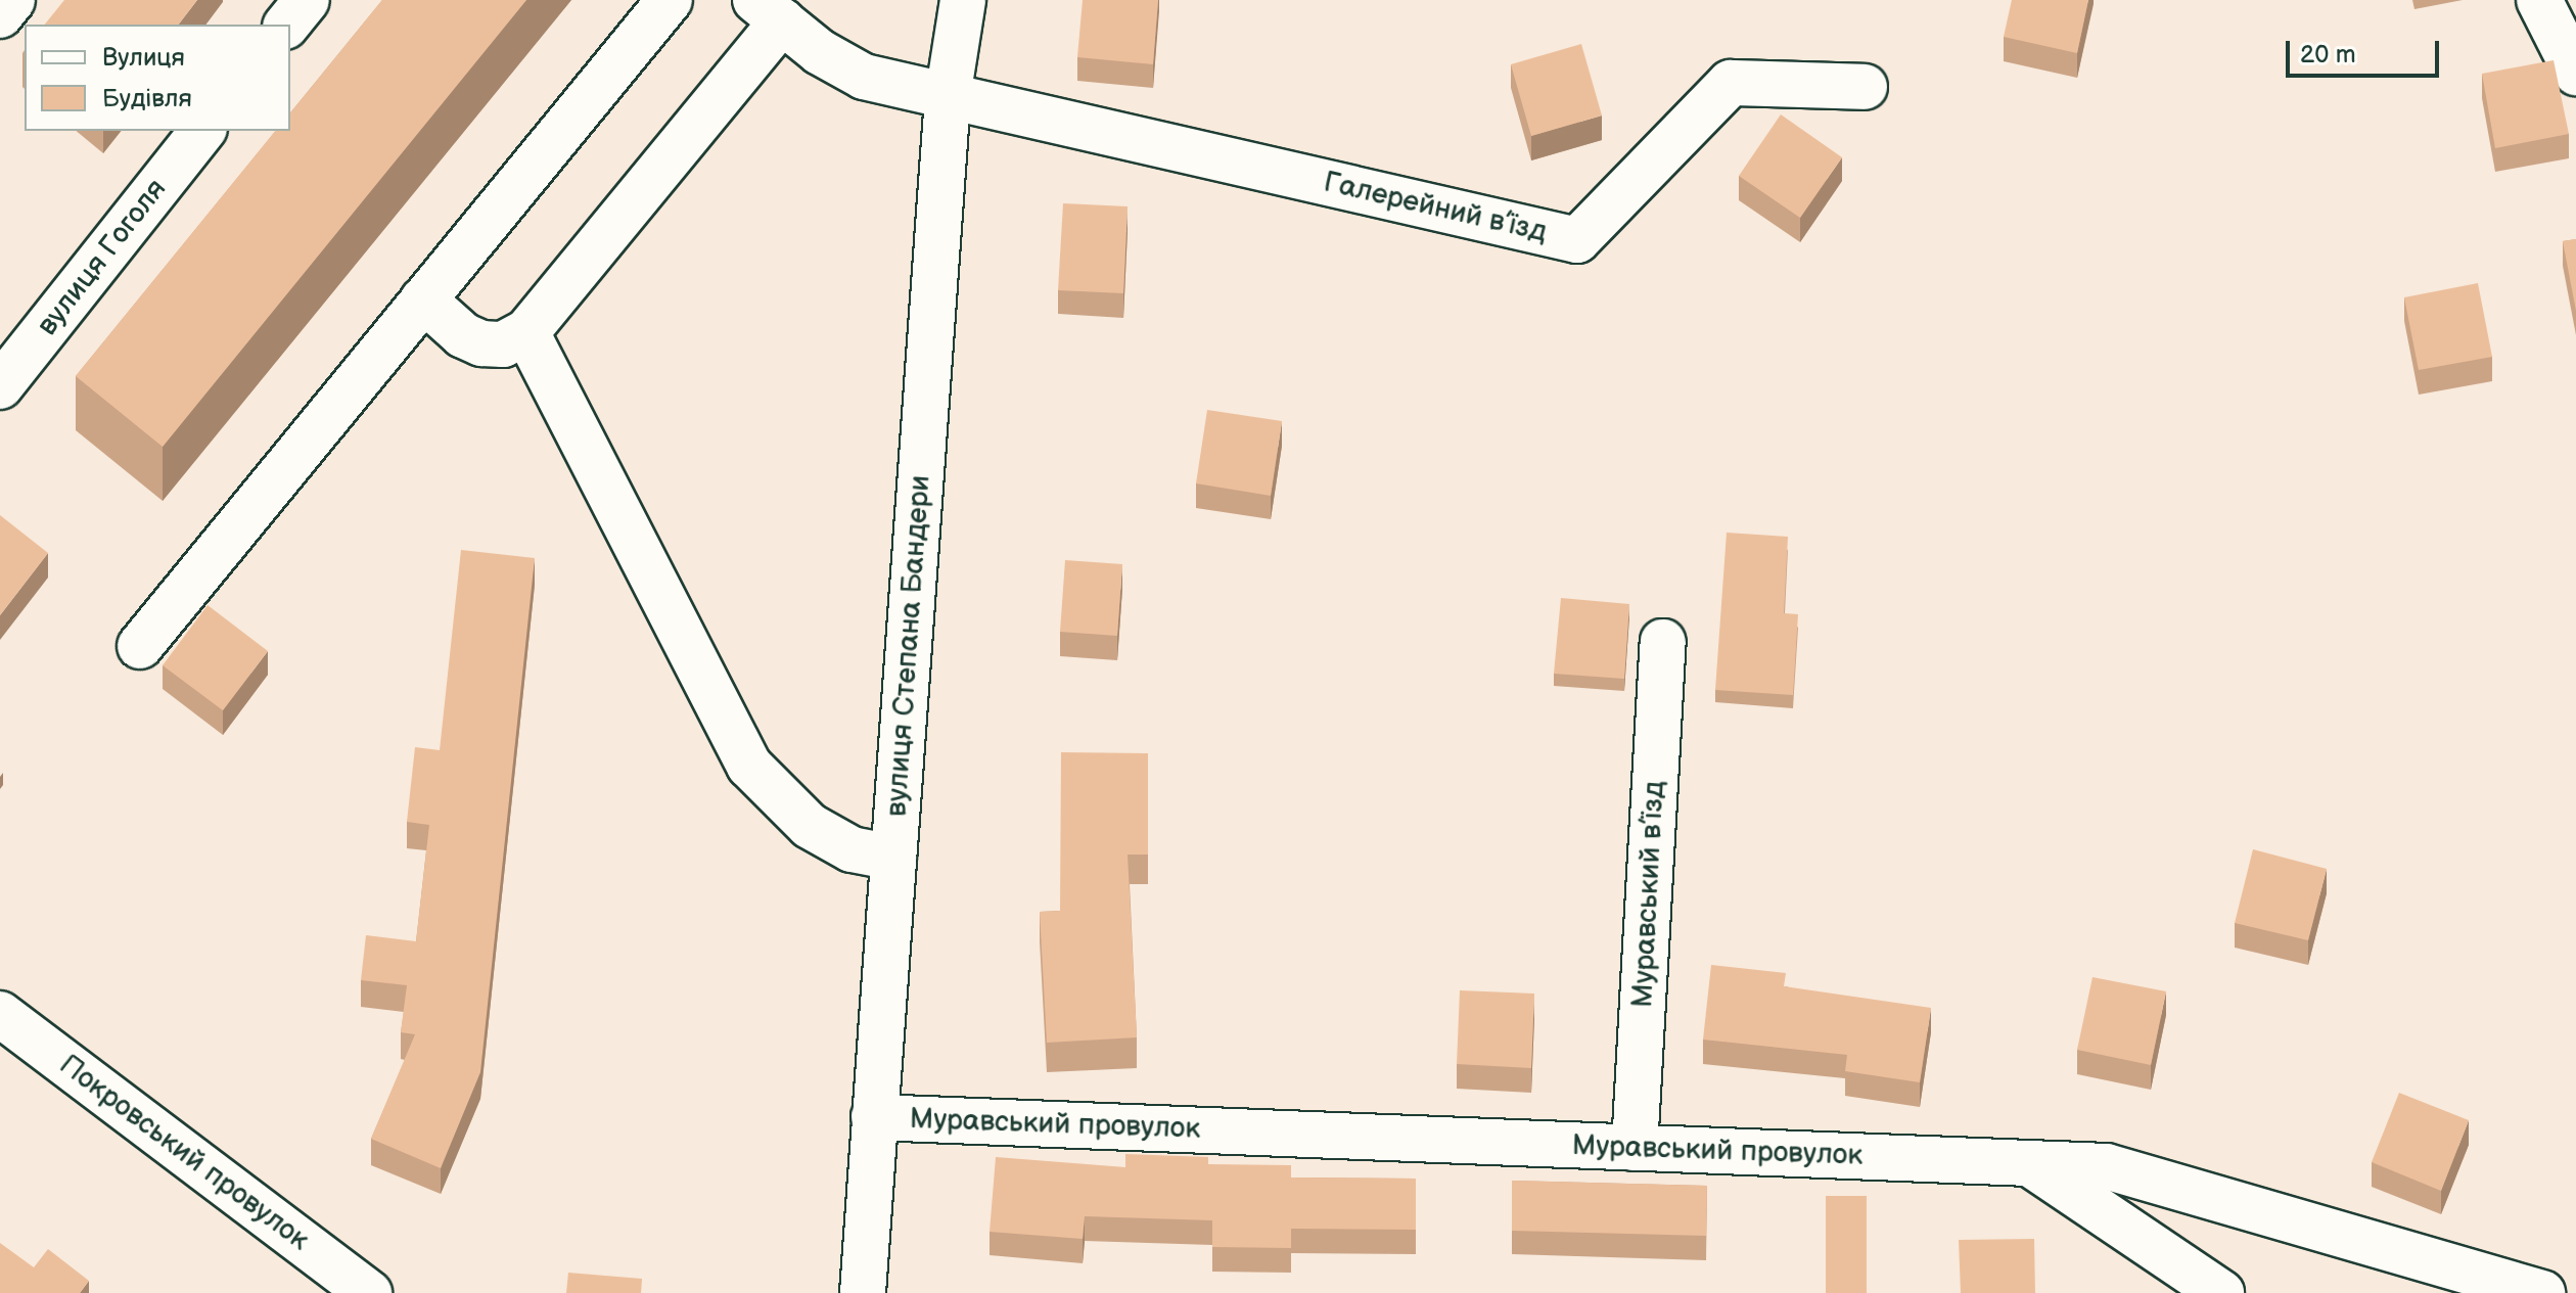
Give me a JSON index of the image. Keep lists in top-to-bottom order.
{
  "streets": {
    "street": [
      "Галерейний в’їзд",
      "вулиця Гоголя",
      "вулиця Степана Бандери",
      "Муравський в’їзд",
      "Муравський провулок",
      "Покровський провулок"
    ]
  },
  "crossings": [
    ["Галерейний в’їзд", "вулиця Степана Бандери"],
    ["вулиця Степана Бандери", "Муравський провулок"],
    ["Муравський в’їзд", "Муравський провулок"]
  ],
  "legend": ["Вулиця", "Будівля"],
  "scale_bar": "20 m"
}
